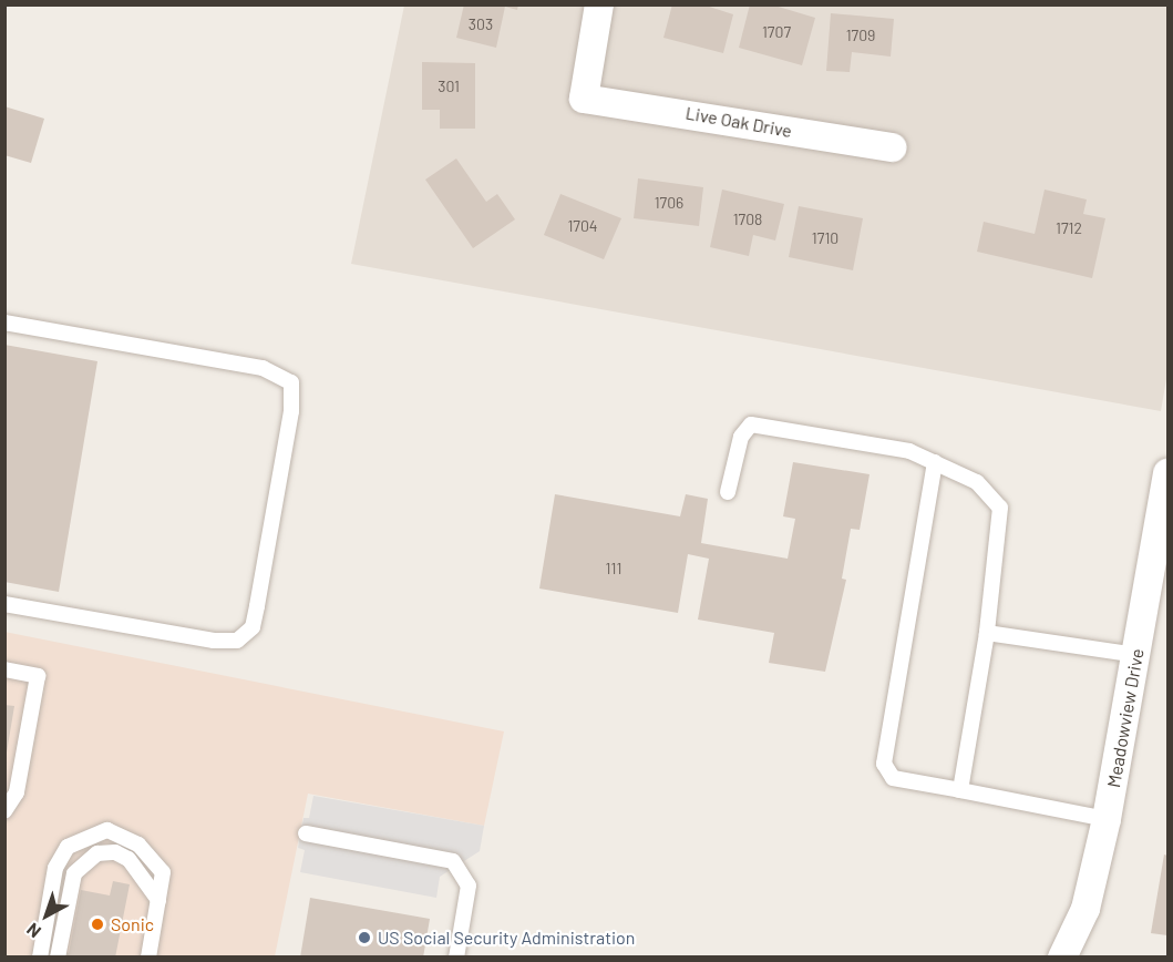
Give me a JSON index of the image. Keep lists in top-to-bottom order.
{
  "streets": {
    "street": ["Live Oak Drive", "Meadowview Drive"]
  },
  "places": ["Sonic", "US Social Security Administration"],
  "house_numbers": [
    "303",
    "1707",
    "1709",
    "301",
    "1706",
    "1708",
    "1704",
    "1712",
    "1710",
    "111"
  ],
  "north": "bottom left"
}
